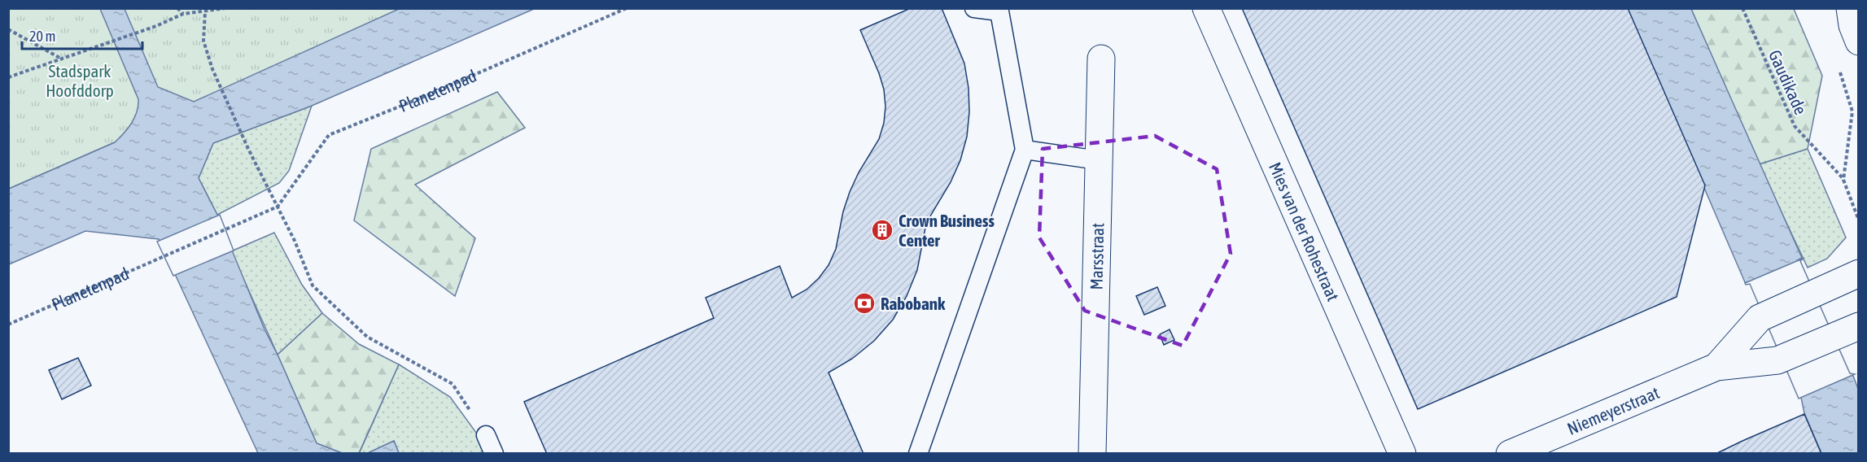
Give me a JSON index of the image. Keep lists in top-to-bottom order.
{
  "streets": {
    "street": ["Mies van der Rohestraat", "Marsstraat", "Niemeyerstraat"],
    "path": ["Gaudikade", "Planetenpad"]
  },
  "parks": ["Stadspark Hoofddorp"],
  "places": {
    "building": ["Crown Business Center"],
    "bank": ["Rabobank"]
  },
  "scale_bar": "20 m"
}
